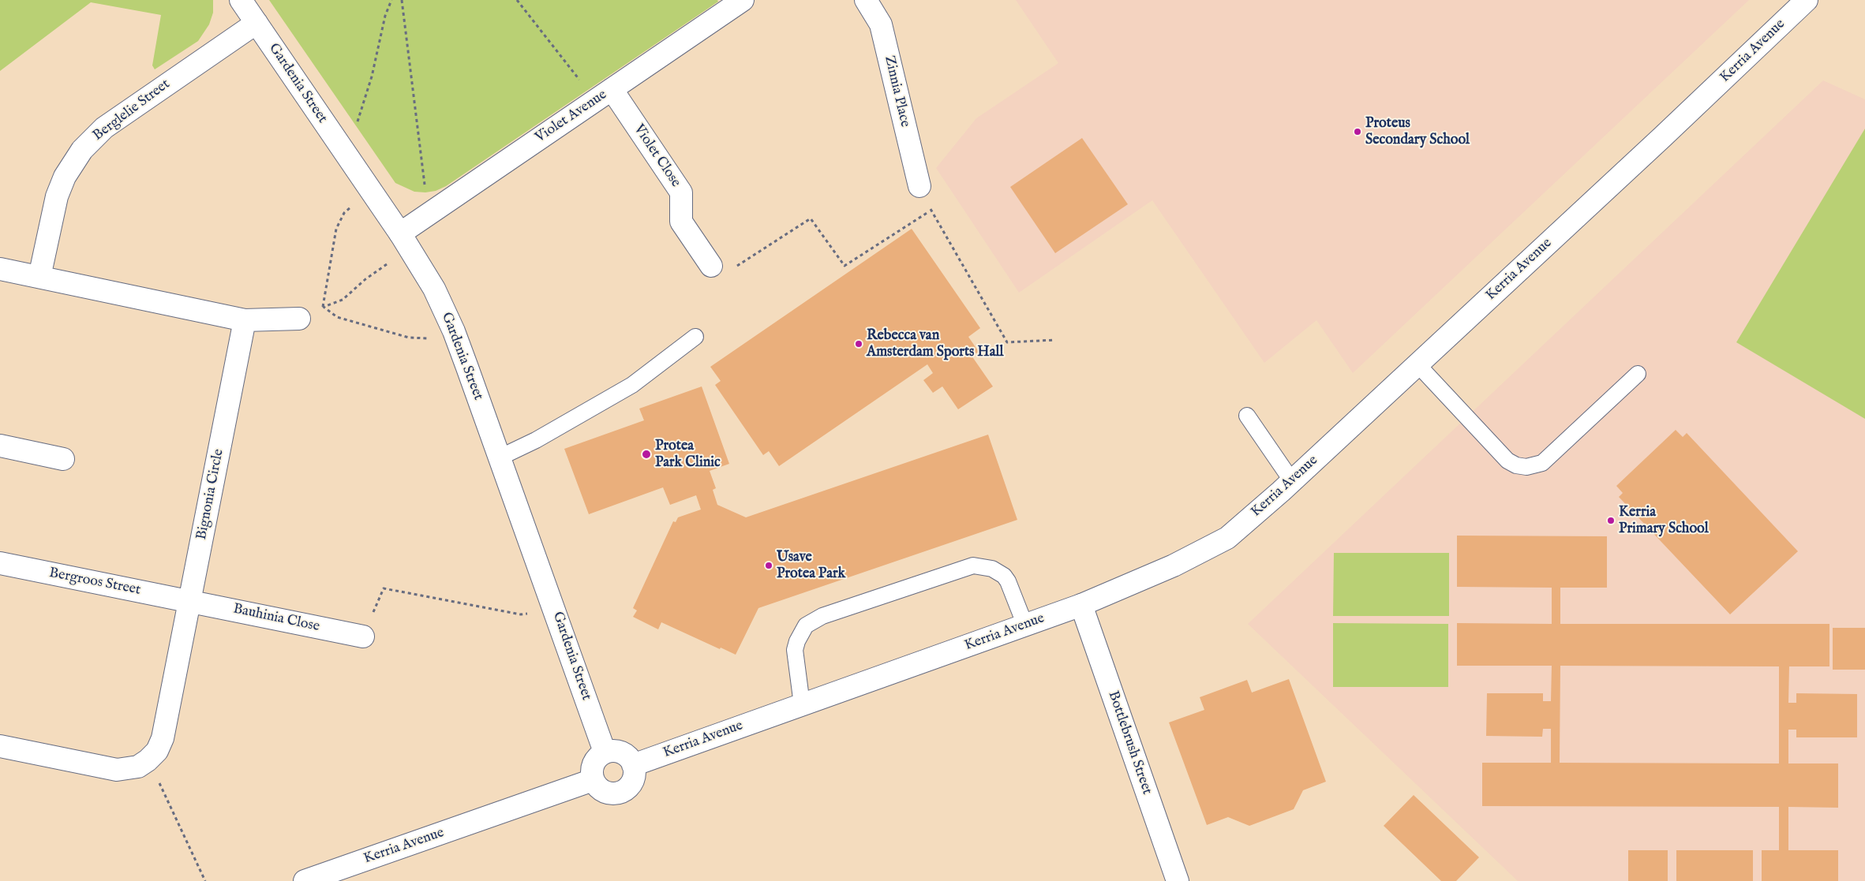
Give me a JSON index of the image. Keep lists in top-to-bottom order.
{
  "streets": {
    "street": [
      "Kerria Avenue",
      "Gardenia Street",
      "Zinnia Place",
      "Berglelie Street",
      "Violet Avenue",
      "Violet Close",
      "Bignonia Circle",
      "Bergroos Street",
      "Bauhinia Close",
      "Bottlebrush Street"
    ]
  },
  "crossings": [
    ["Kerria Avenue", "Gardenia Street"],
    ["Kerria Avenue", "Bottlebrush Street"],
    ["Gardenia Street", "Berglelie Street"],
    ["Gardenia Street", "Violet Avenue"],
    ["Violet Avenue", "Violet Close"],
    ["Bignonia Circle", "Bergroos Street"],
    ["Bignonia Circle", "Bauhinia Close"],
    ["Bergroos Street", "Bauhinia Close"]
  ],
  "places": [
    "Proteus Secondary School",
    "Rebecca van Amsterdam Sports Hall",
    "Protea Park Clinic",
    "Kerria Primary School",
    "Usave Protea Park"
  ]
}
